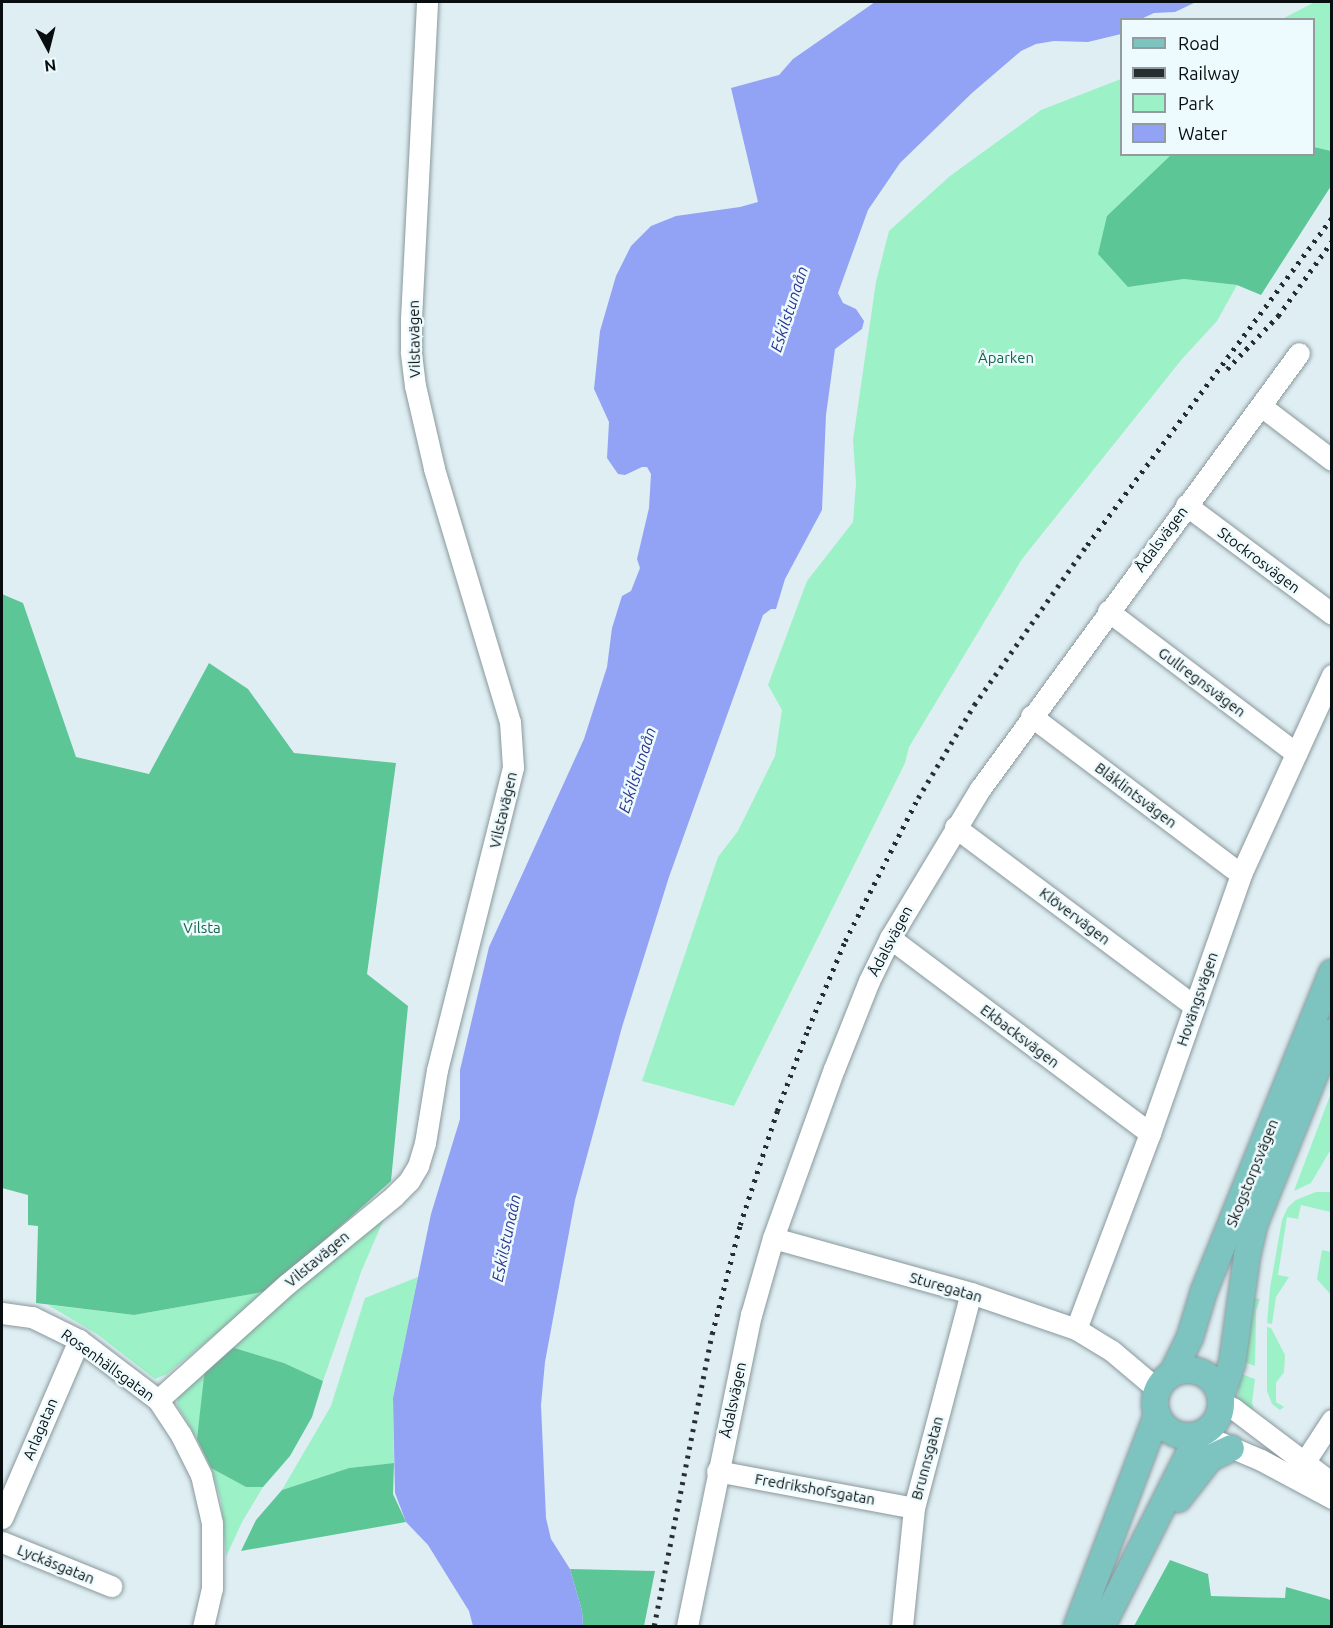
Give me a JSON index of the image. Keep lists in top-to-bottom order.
{
  "streets": {
    "main road": ["Skogstorpsvägen"],
    "street": [
      "Vilstavägen",
      "Ådalsvägen",
      "Stockrosvägen",
      "Gullregnsvägen",
      "Blåklintsvägen",
      "Klövervägen",
      "Hovängsvägen",
      "Ekbacksvägen",
      "Sturegatan",
      "Rosenhällsgatan",
      "Arlagatan",
      "Brunnsgatan",
      "Fredrikshofsgatan",
      "Lyckåsgatan"
    ]
  },
  "crossings": [
    ["Vilstavägen", "Rosenhällsgatan"],
    ["Ådalsvägen", "Stockrosvägen"],
    ["Ådalsvägen", "Gullregnsvägen"],
    ["Ådalsvägen", "Blåklintsvägen"],
    ["Ådalsvägen", "Klövervägen"],
    ["Ådalsvägen", "Ekbacksvägen"],
    ["Ådalsvägen", "Sturegatan"],
    ["Ådalsvägen", "Fredrikshofsgatan"],
    ["Gullregnsvägen", "Hovängsvägen"],
    ["Blåklintsvägen", "Hovängsvägen"],
    ["Klövervägen", "Hovängsvägen"],
    ["Hovängsvägen", "Ekbacksvägen"],
    ["Hovängsvägen", "Sturegatan"],
    ["Skogstorpsvägen", "Sturegatan"],
    ["Sturegatan", "Brunnsgatan"],
    ["Rosenhällsgatan", "Arlagatan"],
    ["Brunnsgatan", "Fredrikshofsgatan"]
  ],
  "water": ["Eskilstunaån"],
  "parks": ["Åparken", "Vilsta"],
  "legend": [
    "Road",
    "Railway",
    "Park",
    "Water"
  ],
  "north": "bottom"
}
